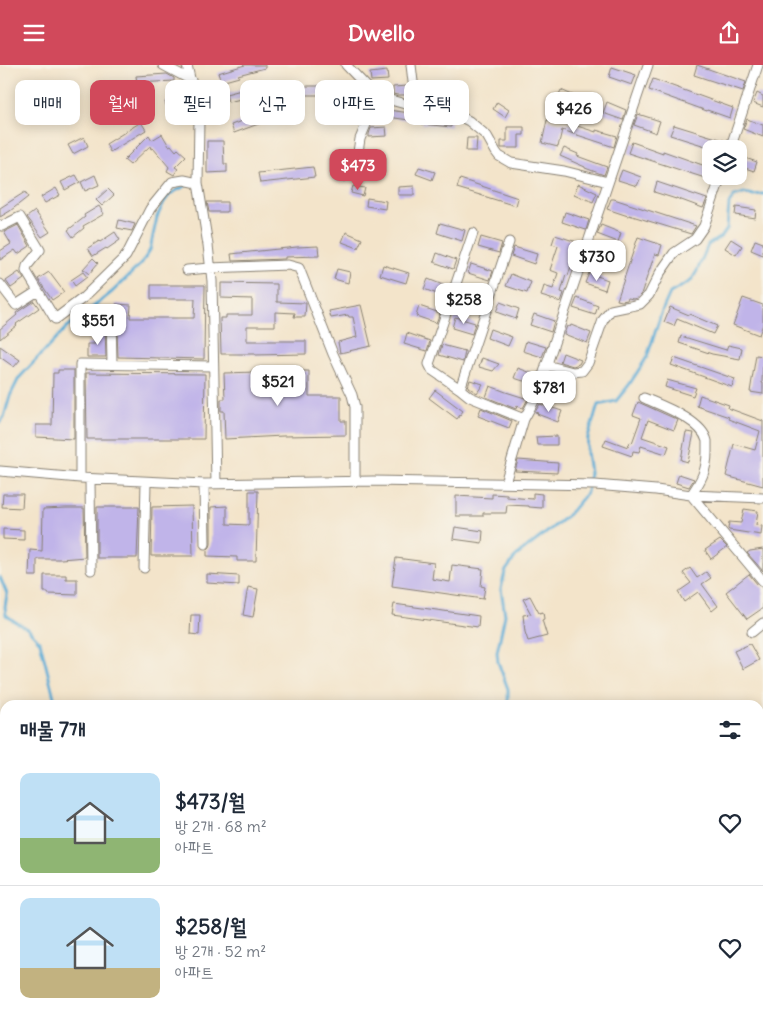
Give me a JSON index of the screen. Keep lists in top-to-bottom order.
{
  "page": {
    "header": "Dwello",
    "chip": [
      "매매",
      "월세",
      "필터",
      "신규",
      "아파트",
      "주택"
    ],
    "price": [
      "$426",
      "$473",
      "$730",
      "$258",
      "$551",
      "$521",
      "$781"
    ],
    "heading": "매물 7개",
    "list": [
      {
        "name": "$473/월",
        "note": "방 2개 · 68 m² · 아파트"
      },
      {
        "name": "$258/월",
        "note": "방 2개 · 52 m² · 아파트"
      }
    ]
  }
}
